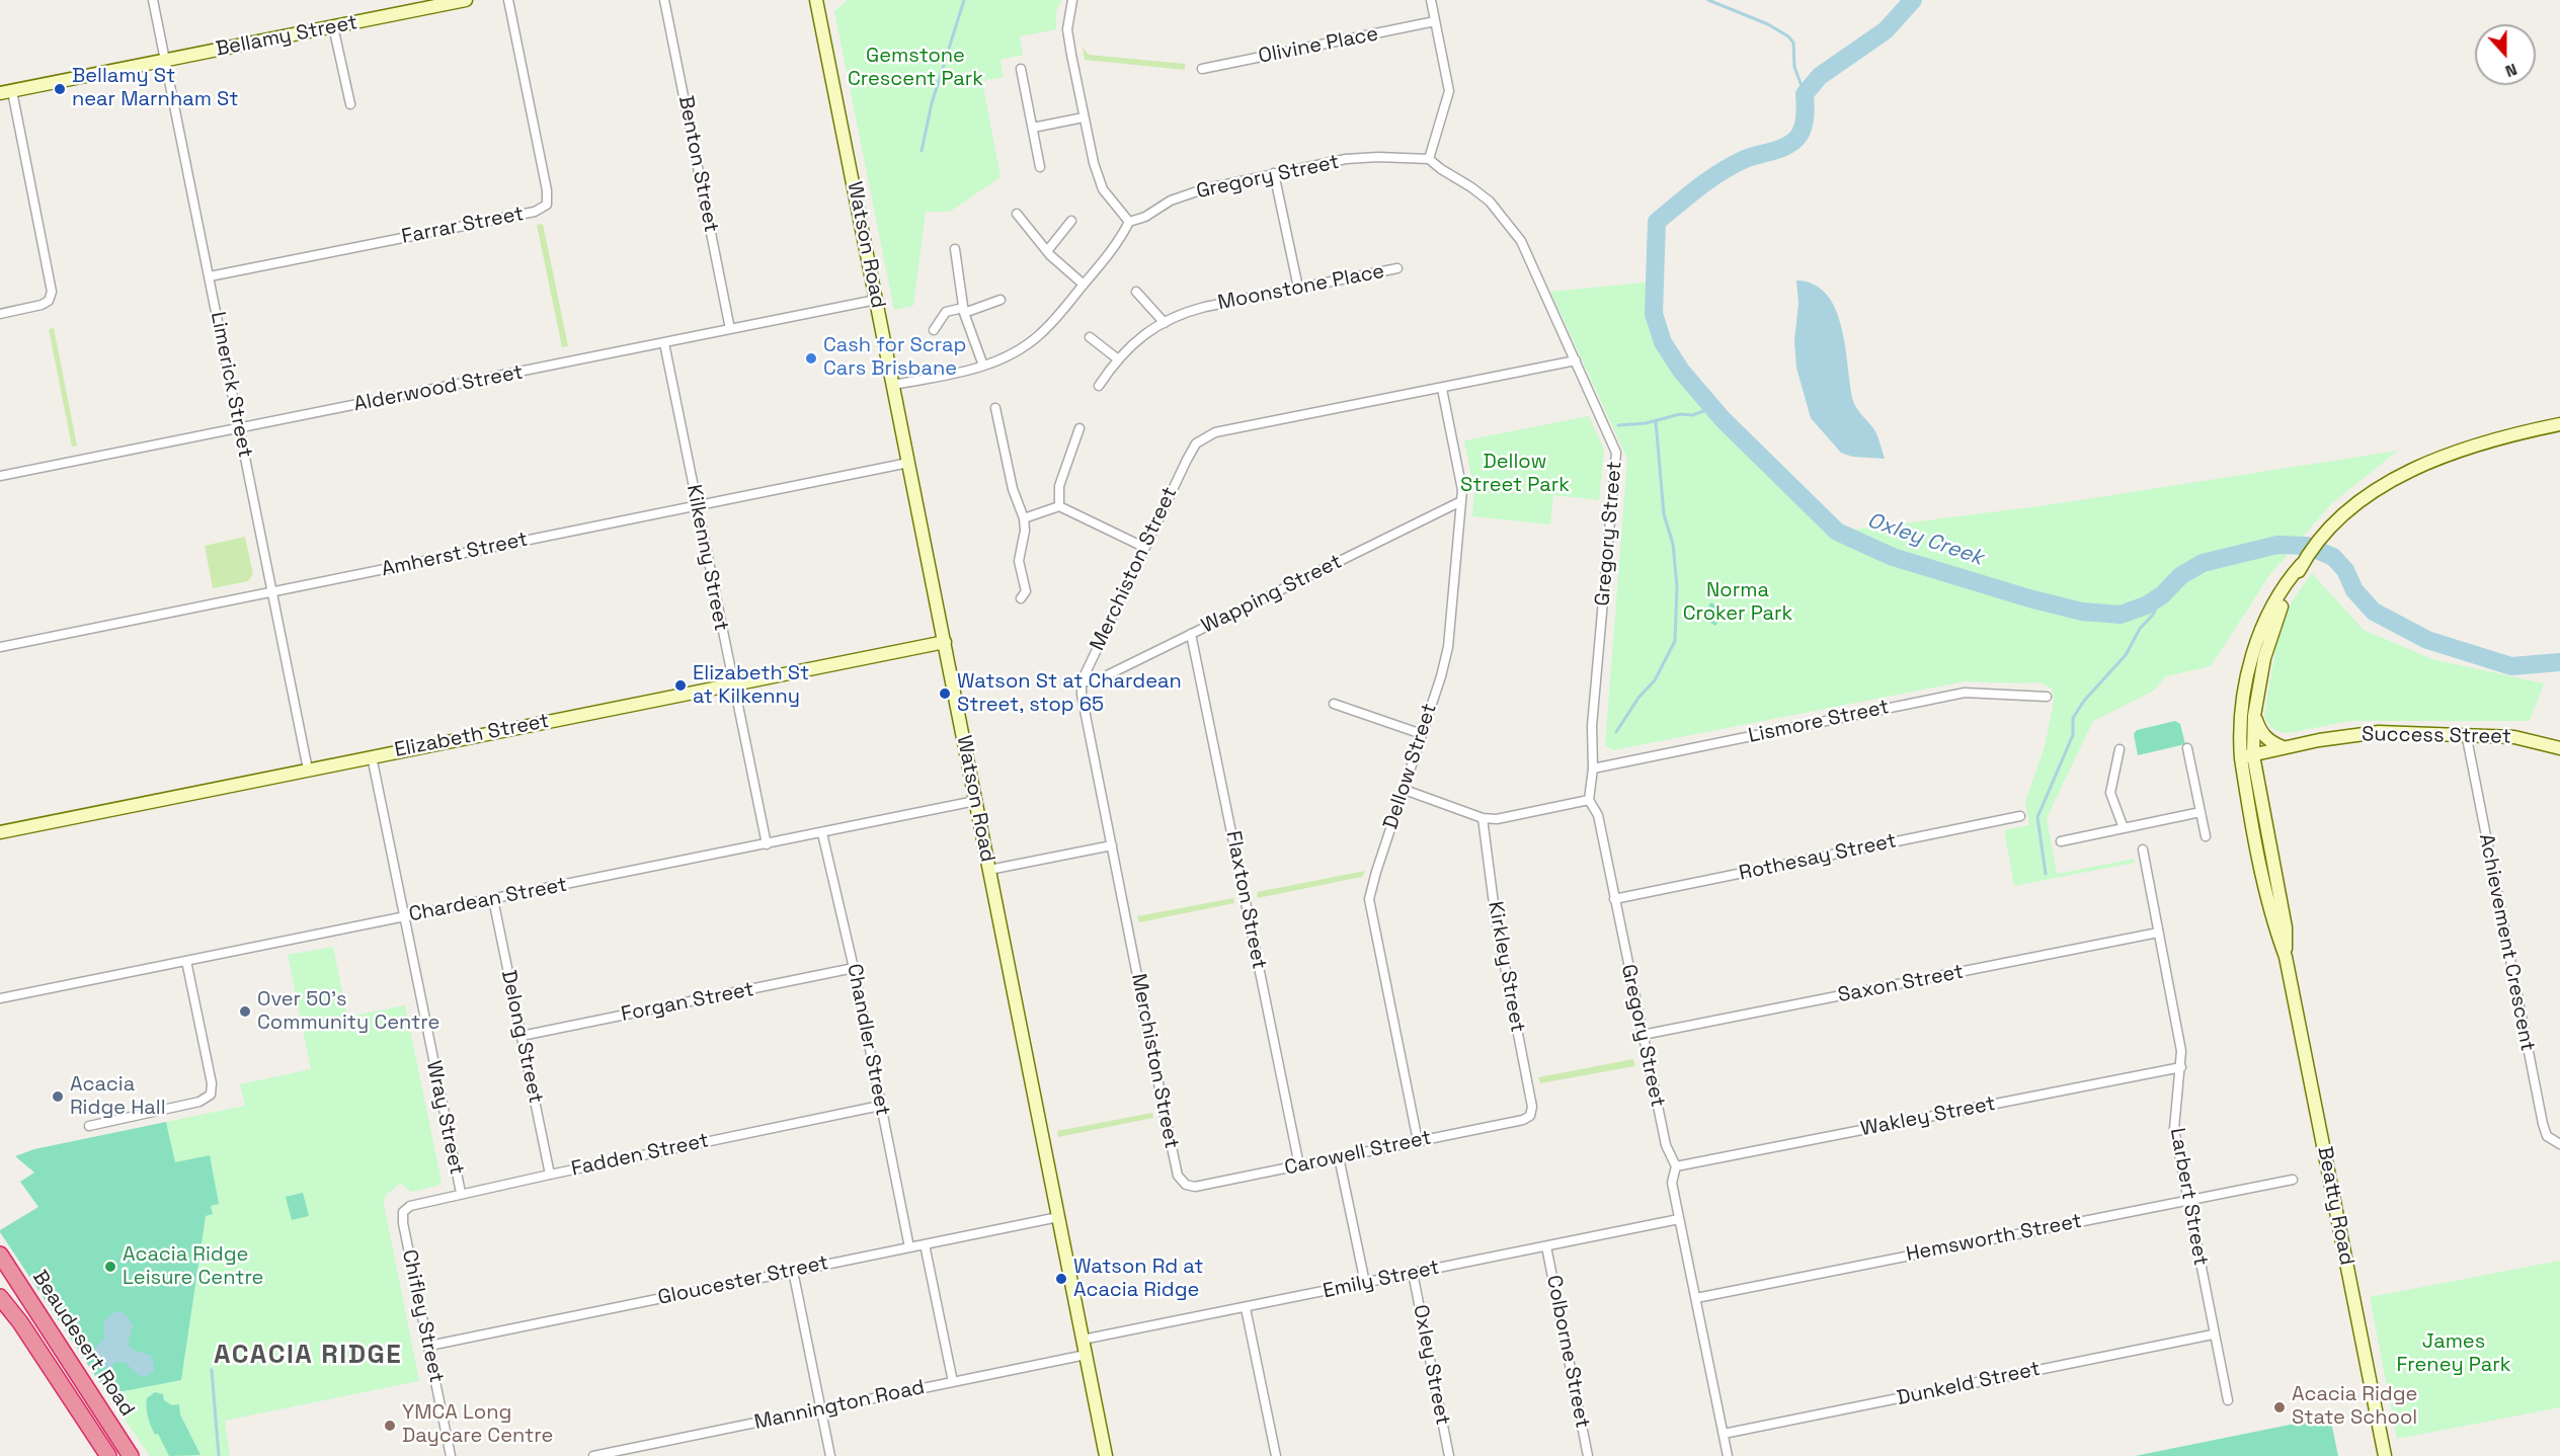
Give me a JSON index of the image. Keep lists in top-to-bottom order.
{
  "streets": {
    "highway": ["Beaudesert Road"],
    "street": [
      "Bellamy Street",
      "Olivine Place",
      "Benton Street",
      "Gregory Street",
      "Farrar Street",
      "Watson Road",
      "Moonstone Place",
      "Limerick Street",
      "Alderwood Street",
      "Amherst Street",
      "Kilkenny Street",
      "Merchiston Street",
      "Wapping Street",
      "Lismore Street",
      "Elizabeth Street",
      "Success Street",
      "Dellow Street",
      "Rothesay Street",
      "Chardean Street",
      "Flaxton Street",
      "Achievement Crescent",
      "Kirkley Street",
      "Saxon Street",
      "Forgan Street",
      "Delong Street",
      "Chandler Street",
      "Wakley Street",
      "Wray Street",
      "Carowell Street",
      "Fadden Street",
      "Larbert Street",
      "Beatty Road",
      "Hemsworth Street",
      "Emily Street",
      "Gloucester Street",
      "Chifley Street",
      "Colborne Street",
      "Oxley Street",
      "Dunkeld Street",
      "Mannington Road"
    ]
  },
  "crossings": [
    ["Bellamy Street", "Limerick Street"],
    ["Benton Street", "Alderwood Street"],
    ["Gregory Street", "Merchiston Street"],
    ["Gregory Street", "Lismore Street"],
    ["Gregory Street", "Rothesay Street"],
    ["Gregory Street", "Saxon Street"],
    ["Gregory Street", "Wakley Street"],
    ["Gregory Street", "Hemsworth Street"],
    ["Gregory Street", "Emily Street"],
    ["Gregory Street", "Dunkeld Street"],
    ["Farrar Street", "Limerick Street"],
    ["Watson Road", "Alderwood Street"],
    ["Watson Road", "Amherst Street"],
    ["Watson Road", "Elizabeth Street"],
    ["Watson Road", "Chardean Street"],
    ["Watson Road", "Emily Street"],
    ["Watson Road", "Gloucester Street"],
    ["Watson Road", "Mannington Road"],
    ["Limerick Street", "Alderwood Street"],
    ["Limerick Street", "Amherst Street"],
    ["Limerick Street", "Elizabeth Street"],
    ["Alderwood Street", "Kilkenny Street"],
    ["Amherst Street", "Kilkenny Street"],
    ["Kilkenny Street", "Elizabeth Street"],
    ["Kilkenny Street", "Chardean Street"],
    ["Merchiston Street", "Wapping Street"],
    ["Merchiston Street", "Dellow Street"],
    ["Merchiston Street", "Carowell Street"],
    ["Wapping Street", "Dellow Street"],
    ["Wapping Street", "Flaxton Street"],
    ["Elizabeth Street", "Wray Street"],
    ["Success Street", "Achievement Crescent"],
    ["Success Street", "Beatty Road"],
    ["Dellow Street", "Carowell Street"],
    ["Chardean Street", "Delong Street"],
    ["Chardean Street", "Chandler Street"],
    ["Chardean Street", "Wray Street"],
    ["Flaxton Street", "Carowell Street"],
    ["Kirkley Street", "Carowell Street"],
    ["Saxon Street", "Larbert Street"],
    ["Forgan Street", "Delong Street"],
    ["Forgan Street", "Chandler Street"],
    ["Delong Street", "Fadden Street"],
    ["Chandler Street", "Fadden Street"],
    ["Chandler Street", "Gloucester Street"],
    ["Wakley Street", "Larbert Street"],
    ["Wray Street", "Fadden Street"],
    ["Fadden Street", "Chifley Street"],
    ["Larbert Street", "Hemsworth Street"],
    ["Larbert Street", "Dunkeld Street"],
    ["Emily Street", "Colborne Street"],
    ["Emily Street", "Oxley Street"],
    ["Gloucester Street", "Chifley Street"]
  ],
  "districts": ["ACACIA RIDGE"],
  "water": ["Oxley Creek"],
  "parks": [
    "Gemstone Crescent Park",
    "Dellow Street Park",
    "Norma Croker Park",
    "James Freney Park"
  ],
  "places": [
    "Bellamy St near Marnham St",
    "Cash for Scrap Cars Brisbane",
    "Elizabeth St at Kilkenny",
    "Watson St at Chardean Street, stop 65",
    "Over 50's Community Centre",
    "Acacia Ridge Hall",
    "Acacia Ridge Leisure Centre",
    "Watson Rd at Acacia Ridge",
    "Acacia Ridge State School",
    "YMCA Long Daycare Centre"
  ],
  "north": "bottom"
}
